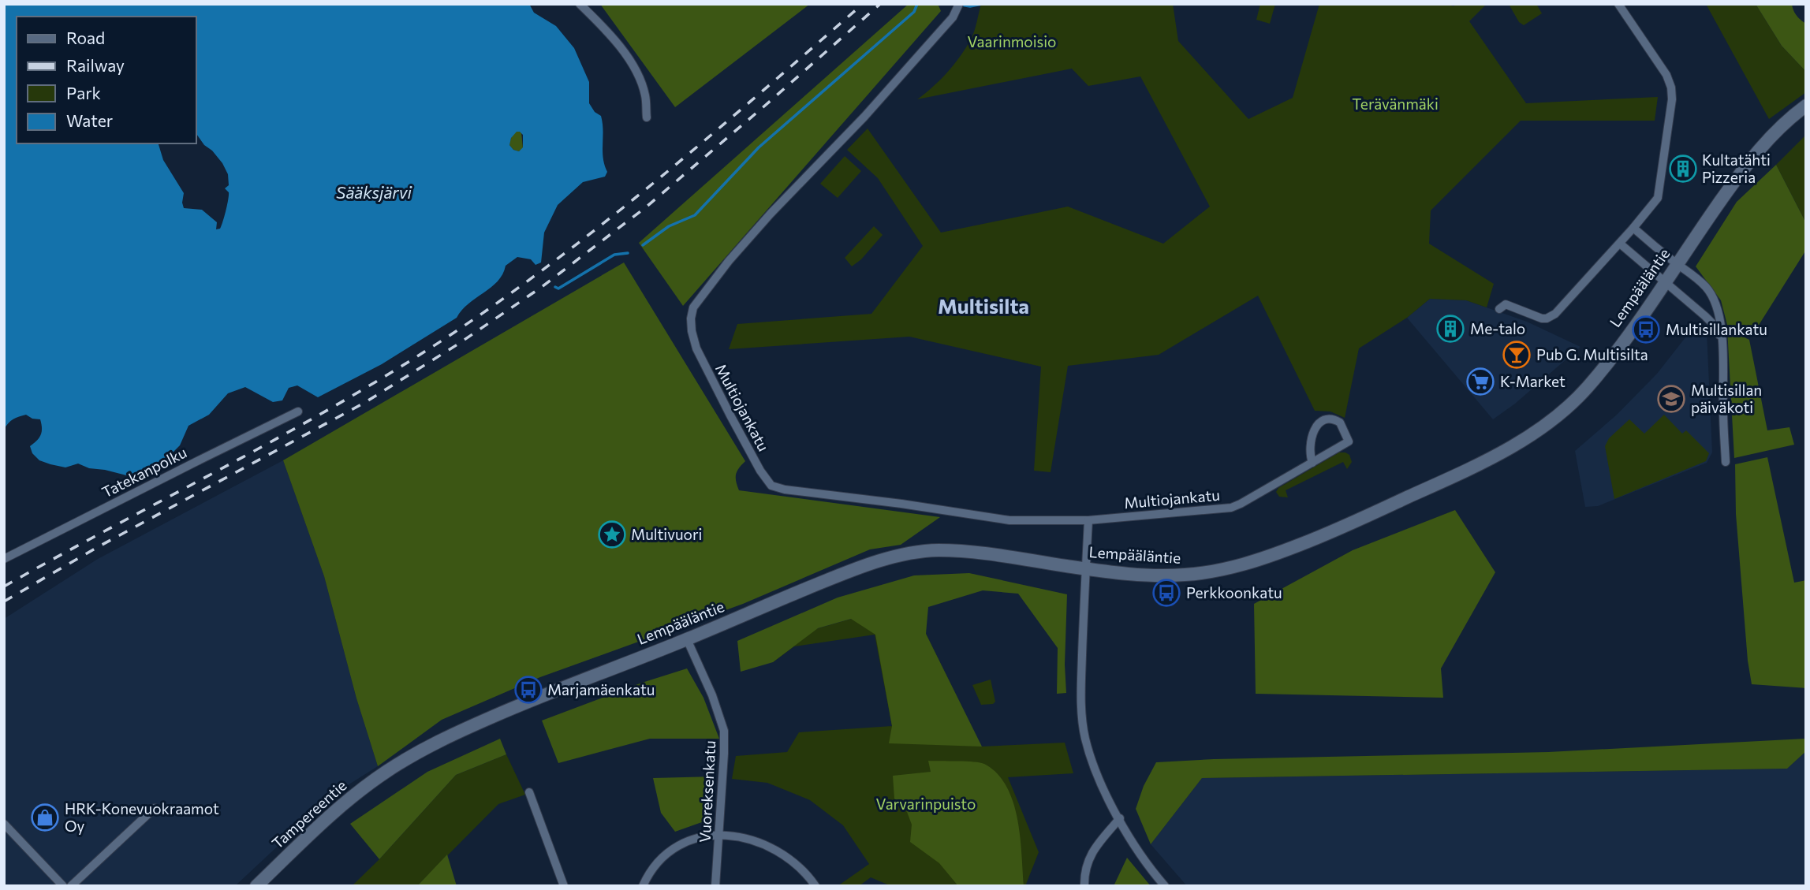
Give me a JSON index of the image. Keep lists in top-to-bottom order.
{
  "streets": {
    "main road": ["Lempääläntie", "Tampereentie"],
    "street": ["Multiojankatu", "Tatekanpolku", "Vuoreksenkatu"]
  },
  "crossings": [
    ["Lempääläntie", "Vuoreksenkatu"],
    ["Lempääläntie", "Tampereentie"]
  ],
  "districts": ["Multisilta"],
  "water": ["Sääksjärvi"],
  "parks": ["Vaarinmoisio", "Terävänmäki", "Varvarinpuisto"],
  "places": {
    "building": ["Kultatähti Pizzeria", "Me-talo"],
    "bus stop": ["Multisillankatu", "Perkkoonkatu", "Marjamäenkatu"],
    "bar": ["Pub G. Multisilta"],
    "supermarket": ["K-Market"],
    "school or university": ["Multisillan päiväkoti"],
    "place": ["Multivuori"],
    "shop": ["HRK-Konevuokraamot Oy"]
  },
  "legend": [
    "Road",
    "Railway",
    "Park",
    "Water"
  ]
}
